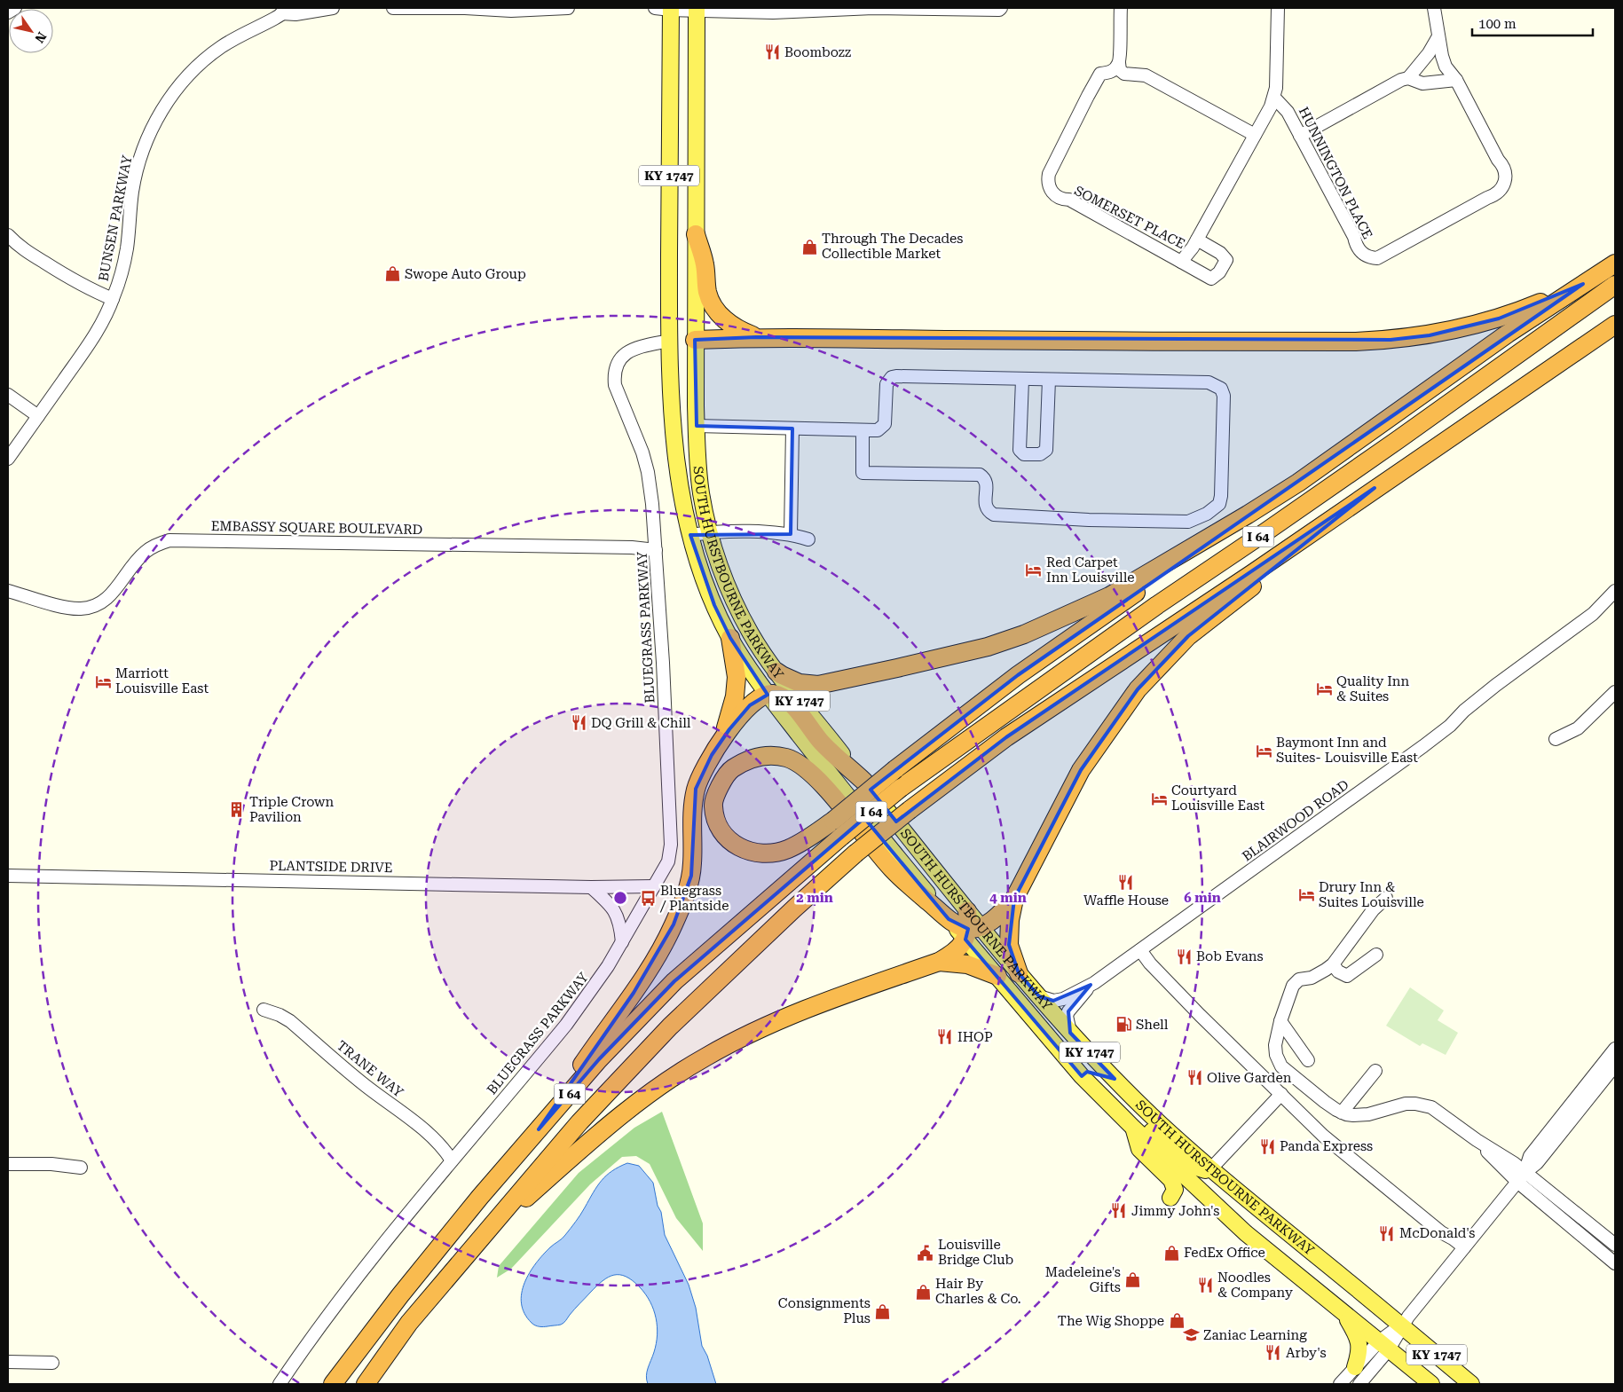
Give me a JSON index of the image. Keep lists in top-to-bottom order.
{
  "streets": {
    "highway": ["I 64"],
    "main road": ["KY 1747", "SOUTH HURSTBOURNE PARKWAY"],
    "street": [
      "HUNNINGTON PLACE",
      "SOMERSET PLACE",
      "BUNSEN PARKWAY",
      "EMBASSY SQUARE BOULEVARD",
      "BLUEGRASS PARKWAY",
      "BLAIRWOOD ROAD",
      "PLANTSIDE DRIVE",
      "TRANE WAY"
    ]
  },
  "crossings": [
    ["HUNNINGTON PLACE", "SOMERSET PLACE"],
    ["EMBASSY SQUARE BOULEVARD", "BLUEGRASS PARKWAY"],
    ["SOUTH HURSTBOURNE PARKWAY", "BLUEGRASS PARKWAY"],
    ["SOUTH HURSTBOURNE PARKWAY", "BLAIRWOOD ROAD"],
    ["BLUEGRASS PARKWAY", "PLANTSIDE DRIVE"],
    ["BLUEGRASS PARKWAY", "TRANE WAY"]
  ],
  "places": {
    "restaurant": [
      "Boombozz",
      "DQ Grill & Chill",
      "Waffle House",
      "Bob Evans",
      "IHOP",
      "Olive Garden",
      "Panda Express",
      "Jimmy John's",
      "McDonald's",
      "Noodles & Company",
      "Arby's"
    ],
    "shop": [
      "Through The Decades Collectible Market",
      "Swope Auto Group",
      "FedEx Office",
      "Madeleine's Gifts",
      "Hair By Charles & Co.",
      "Consignments Plus",
      "The Wig Shoppe"
    ],
    "hotel": [
      "Red Carpet Inn Louisville",
      "Marriott Louisville East",
      "Quality Inn & Suites",
      "Baymont Inn and Suites- Louisville East",
      "Courtyard Louisville East",
      "Drury Inn & Suites Louisville"
    ],
    "building": ["Triple Crown Pavilion"],
    "bus stop": ["Bluegrass / Plantside"],
    "fuel station": ["Shell"],
    "public building": ["Louisville Bridge Club"],
    "school or university": ["Zaniac Learning"]
  },
  "scale_bar": "100 m",
  "north": "bottom right",
  "rings": ["2 min", "4 min", "6 min"]
}
